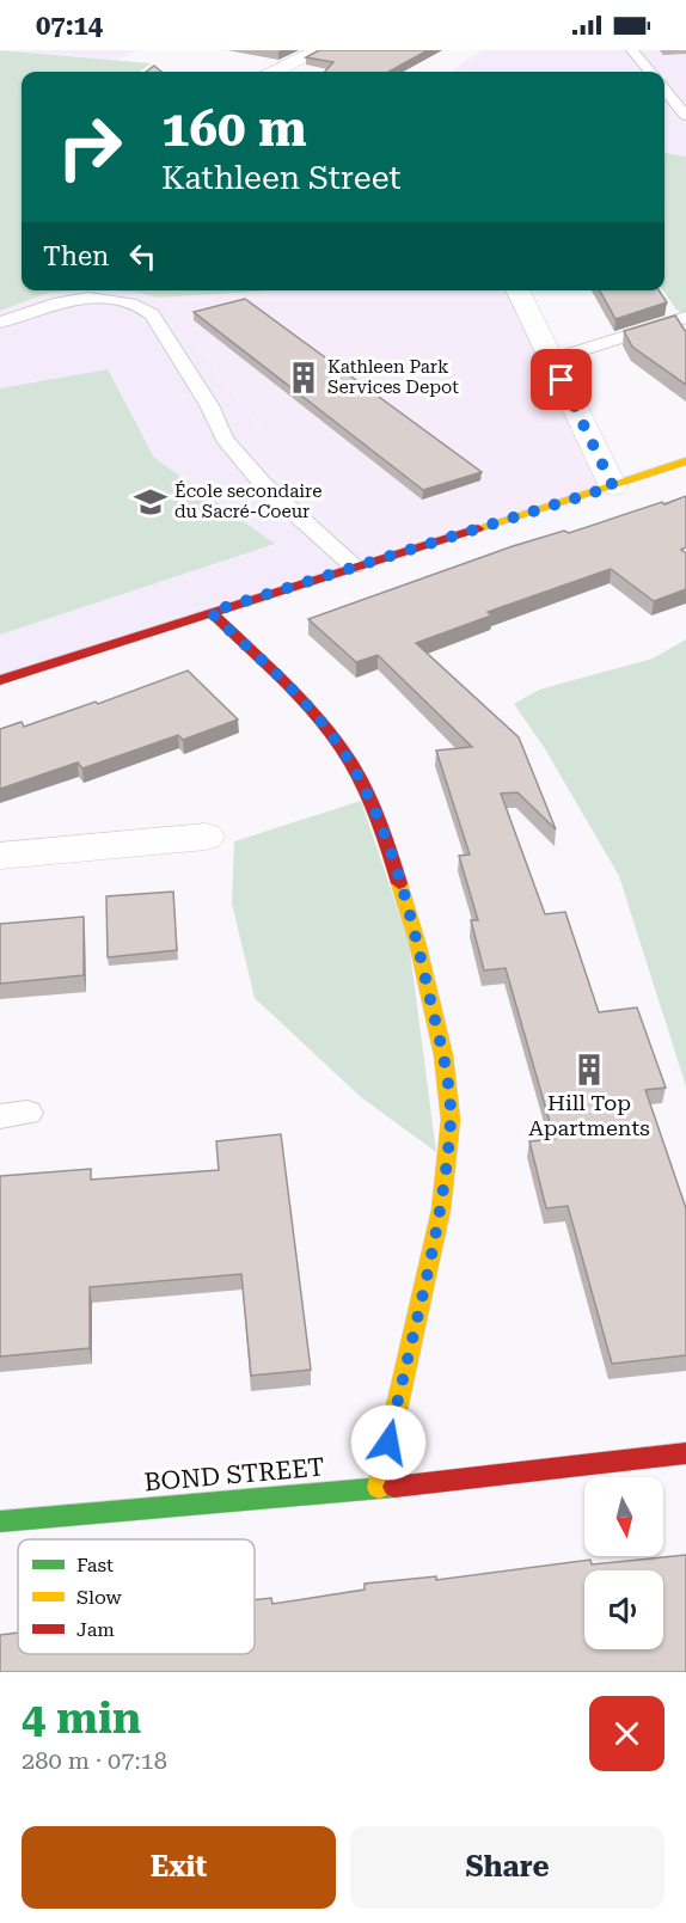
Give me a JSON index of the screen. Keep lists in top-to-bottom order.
{
  "streets": {
    "street": ["BOND STREET"]
  },
  "places": {
    "building": ["Kathleen Park Services Depot", "Hill Top Apartments"],
    "school or university": ["École secondaire du Sacré-Coeur"]
  },
  "legend": ["Fast", "Slow", "Jam"],
  "north": "bottom",
  "page": {
    "status": "07:14",
    "turn": ["160 m", "Kathleen Street"],
    "then": "Then",
    "heading": ["4 min", "280 m · 07:18"],
    "buttons": ["Exit", "Share"]
  }
}
